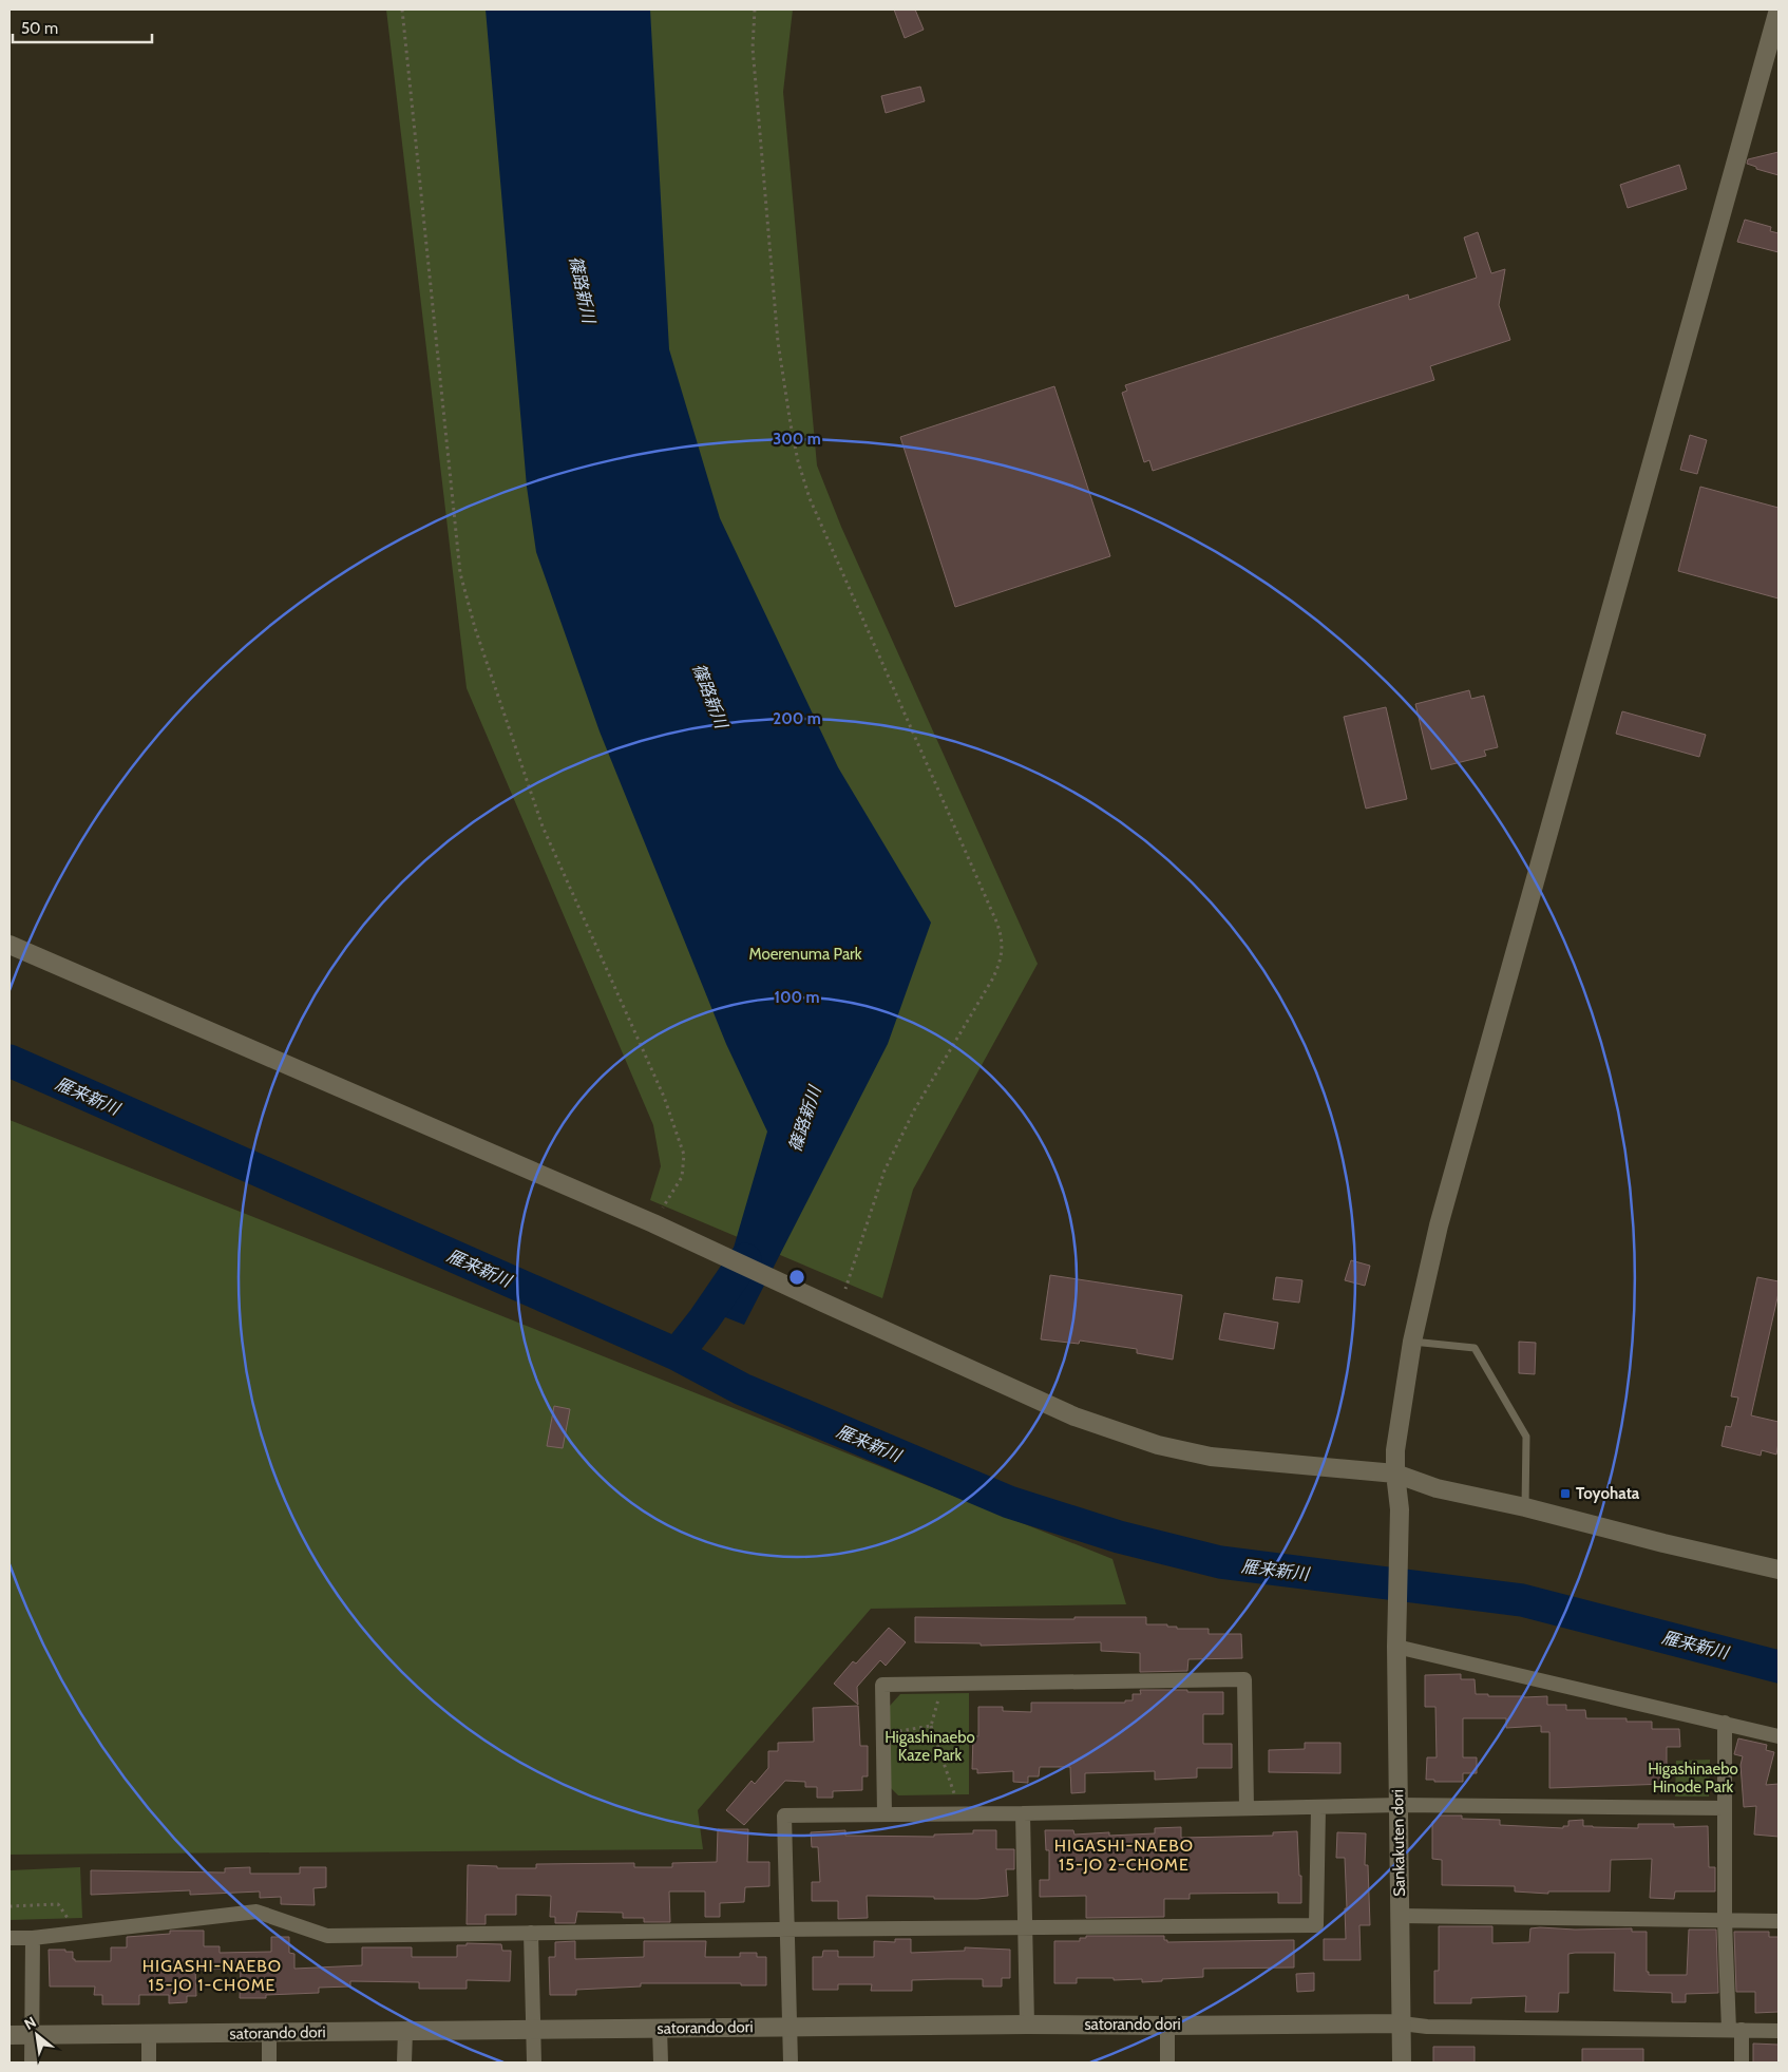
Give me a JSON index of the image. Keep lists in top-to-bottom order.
{
  "streets": {
    "street": ["Sankakuten dori", "satorando dori"]
  },
  "crossings": [
    ["Sankakuten dori", "satorando dori"]
  ],
  "districts": ["HIGASHI-NAEBO 15-JO 2-CHOME", "HIGASHI-NAEBO 15-JO 1-CHOME"],
  "water": ["篠路新川", "雁来新川"],
  "parks": ["Moerenuma Park", "Higashinaebo Kaze Park", "Higashinaebo Hinode Park"],
  "places": {
    "transit": ["Toyohata"]
  },
  "scale_bar": "50 m",
  "north": "top left",
  "rings": ["300 m", "200 m", "100 m"]
}
